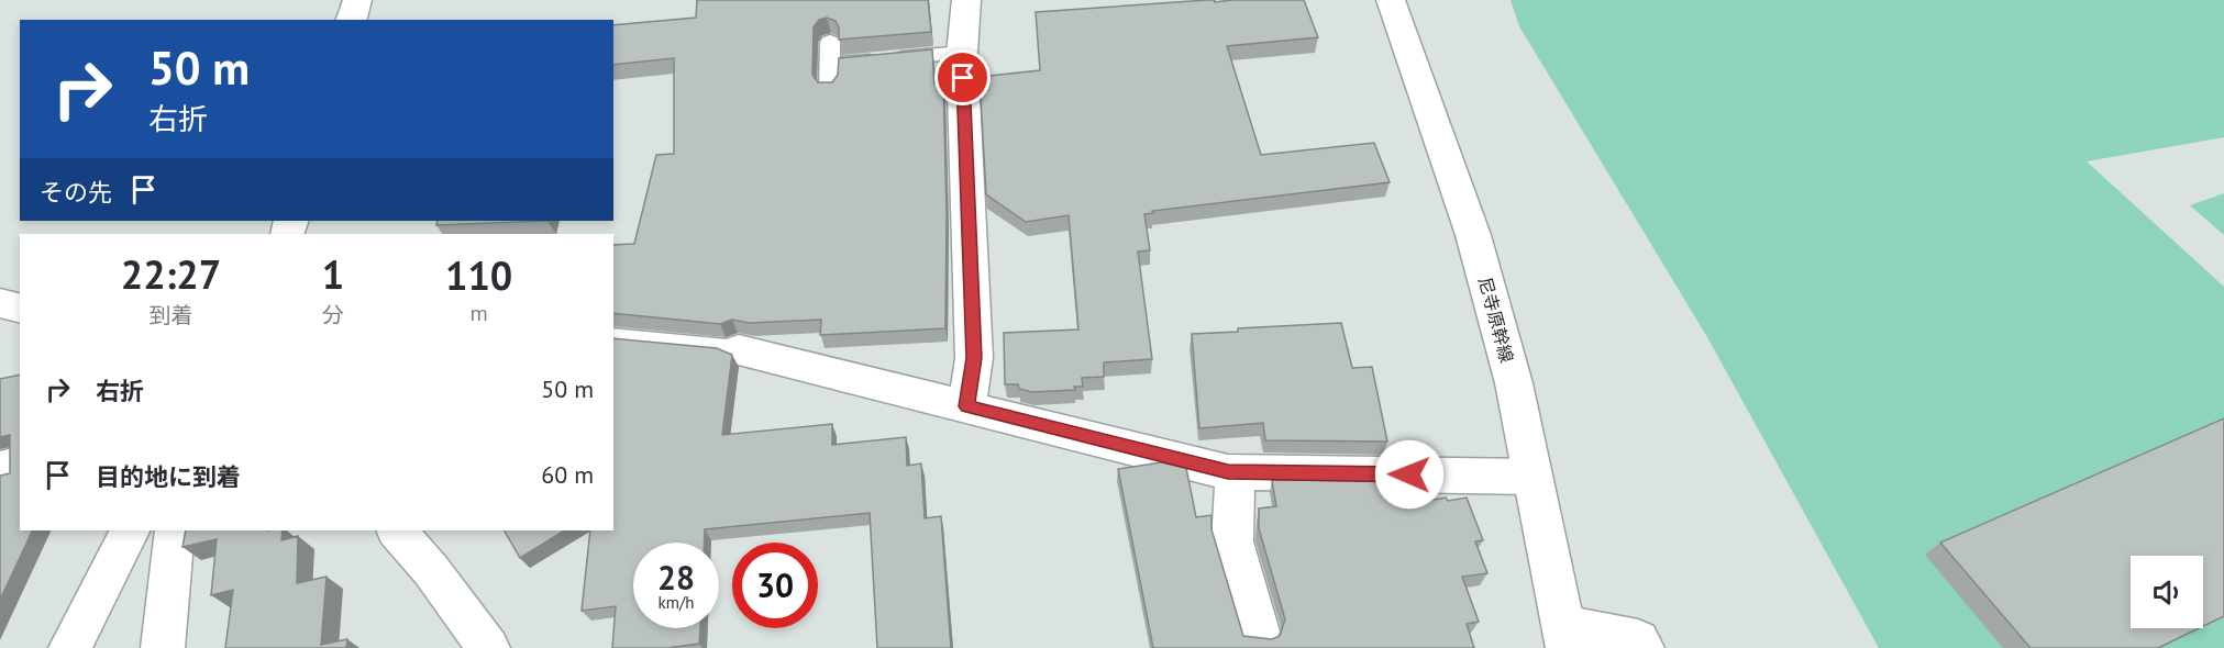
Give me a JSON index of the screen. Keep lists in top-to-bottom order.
{
  "streets": {
    "street": ["尼寺原幹線"]
  },
  "page": {
    "turn": ["50 m", "右折"],
    "then": "その先",
    "eta": [
      "22:27",
      "到着",
      "1",
      "分",
      "110",
      "m"
    ],
    "list": [
      {
        "name": "右折",
        "value": "50 m"
      },
      {
        "name": "目的地に到着",
        "value": "60 m"
      }
    ],
    "speed": "28 km/h",
    "limit": "30"
  }
}
